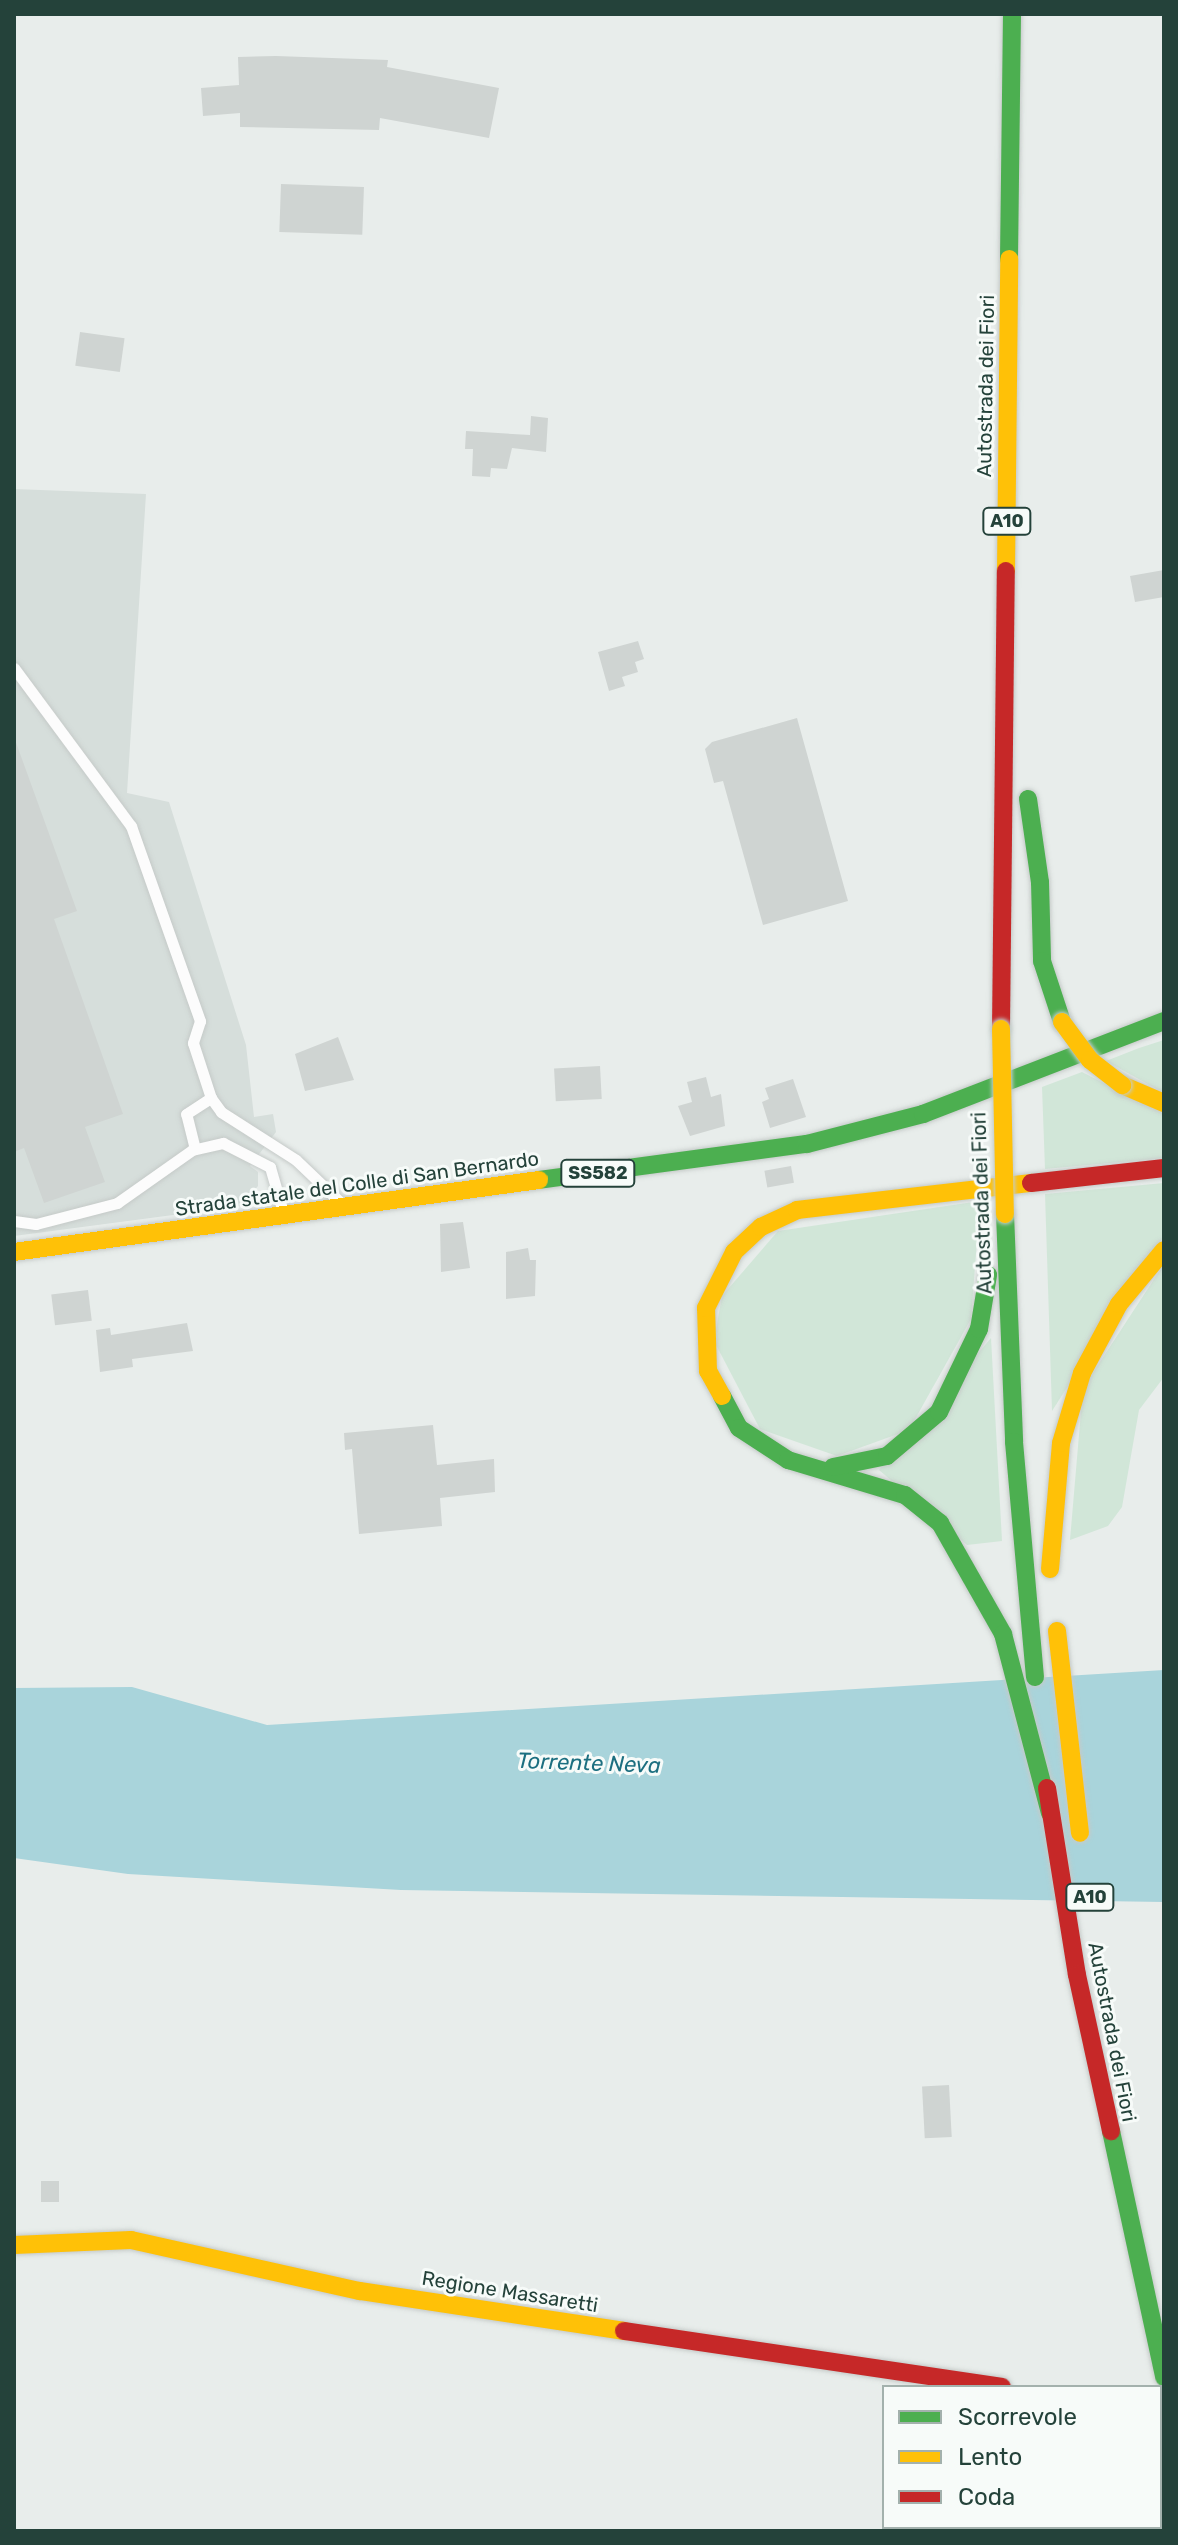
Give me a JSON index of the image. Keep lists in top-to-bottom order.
{
  "streets": {
    "main road": [
      "Autostrada dei Fiori",
      "A10",
      "SS582",
      "Strada statale del Colle di San Bernardo",
      "Regione Massaretti"
    ]
  },
  "water": ["Torrente Neva"],
  "legend": ["Scorrevole", "Lento", "Coda"]
}
